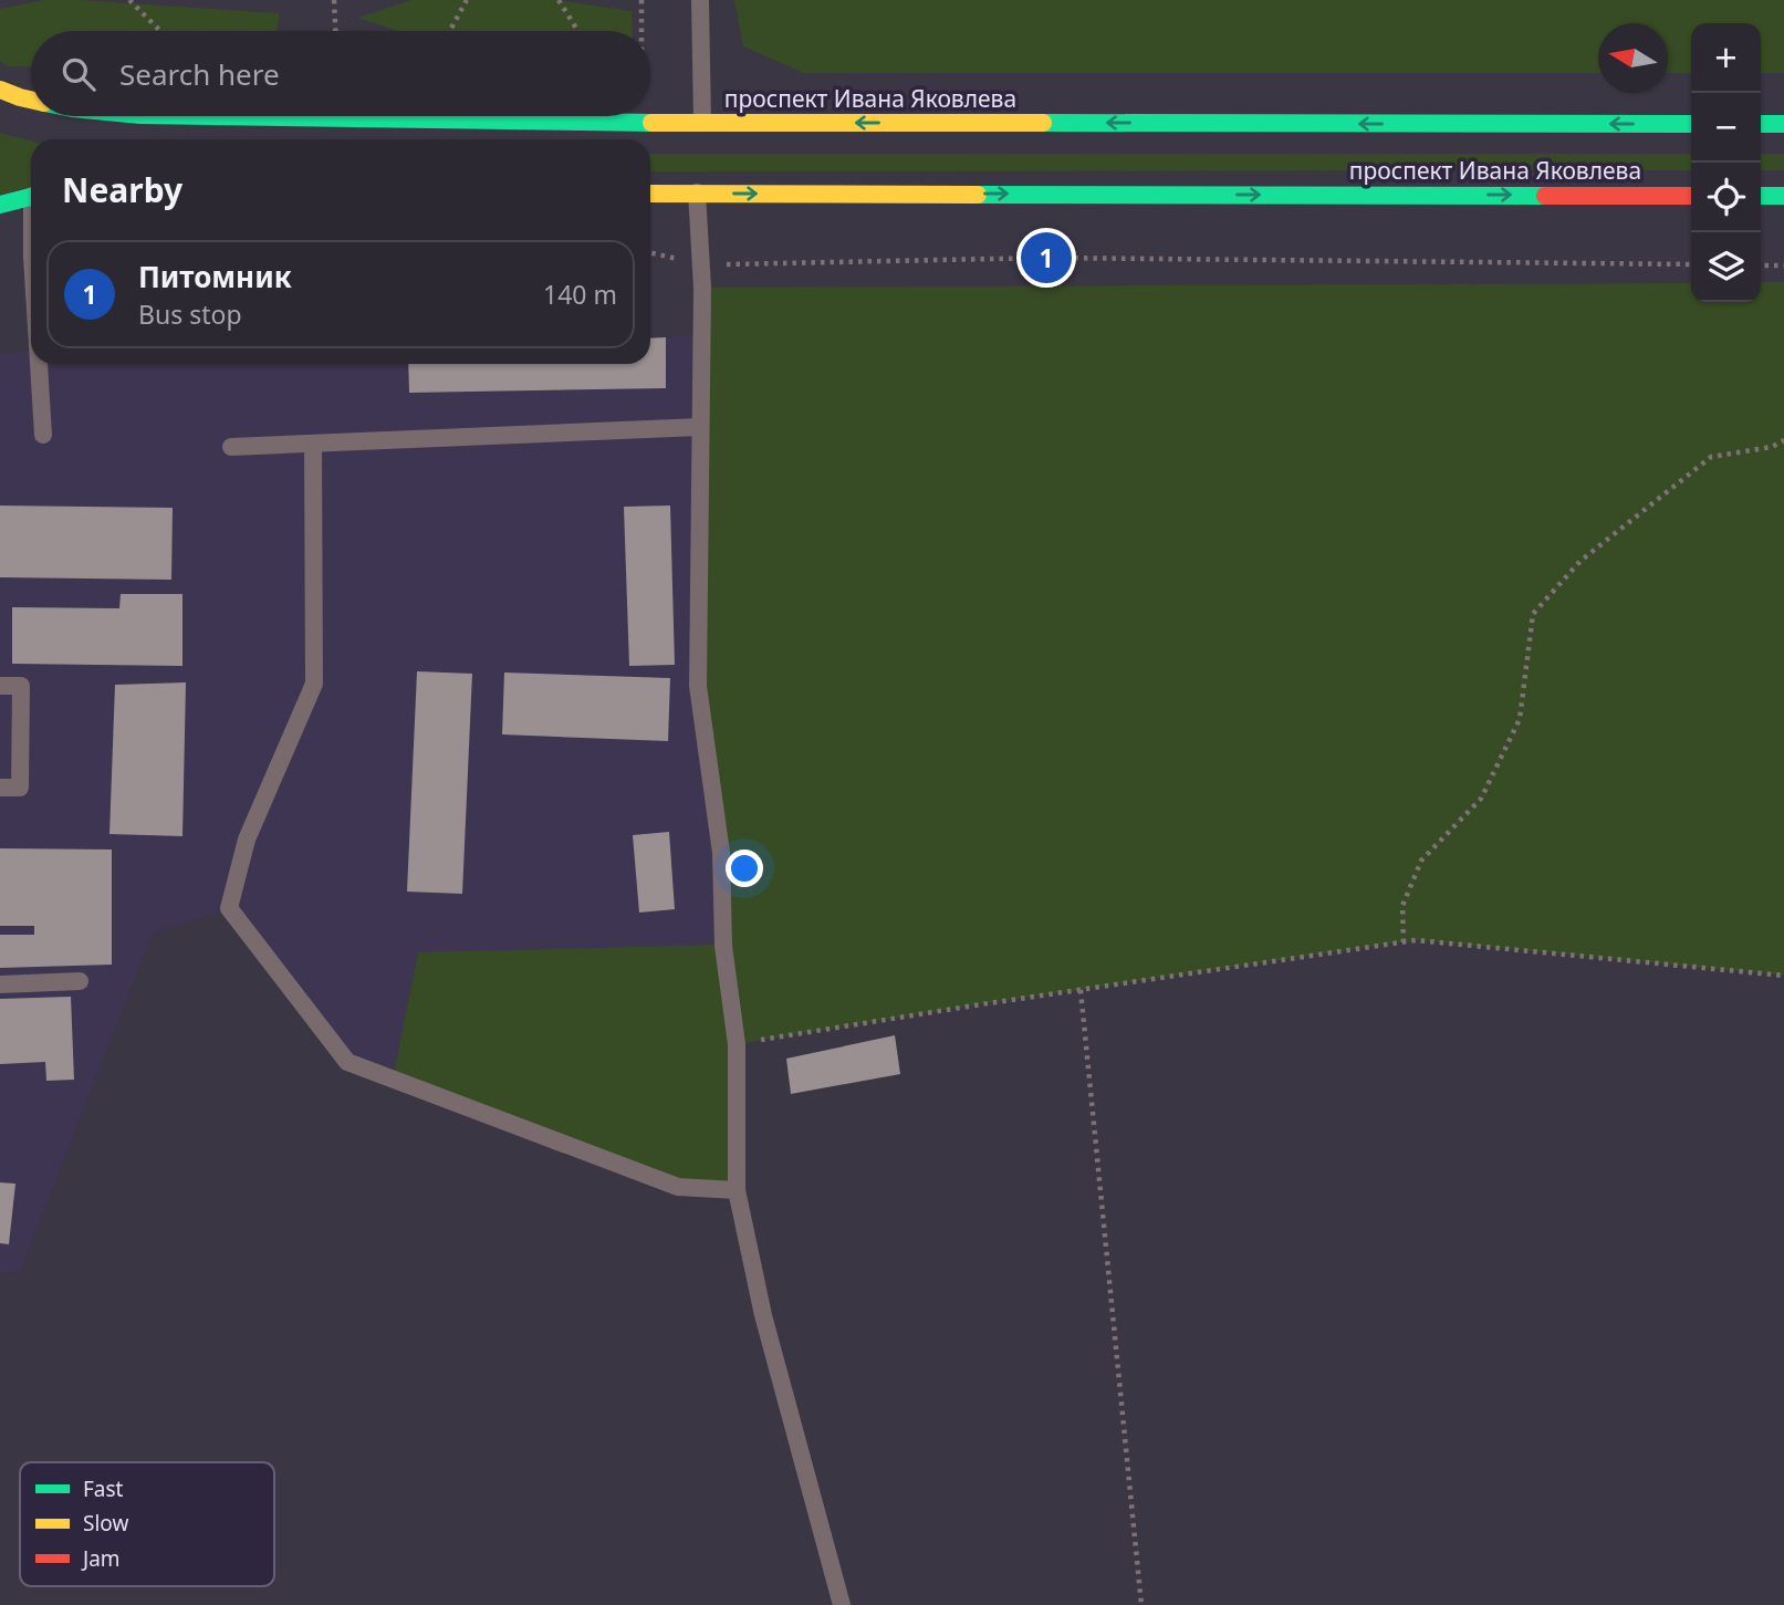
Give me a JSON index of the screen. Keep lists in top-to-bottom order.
{
  "streets": {
    "main road": ["проспект Ивана Яковлева"]
  },
  "legend": ["Fast", "Slow", "Jam"],
  "north": "left",
  "page": {
    "map_buttons": ["+", "−"],
    "search": "Search here",
    "heading": "Nearby",
    "pins": "1",
    "list": [
      {
        "mark": "1",
        "name": "Питомник",
        "note": "Bus stop",
        "value": "140 m"
      }
    ]
  }
}
